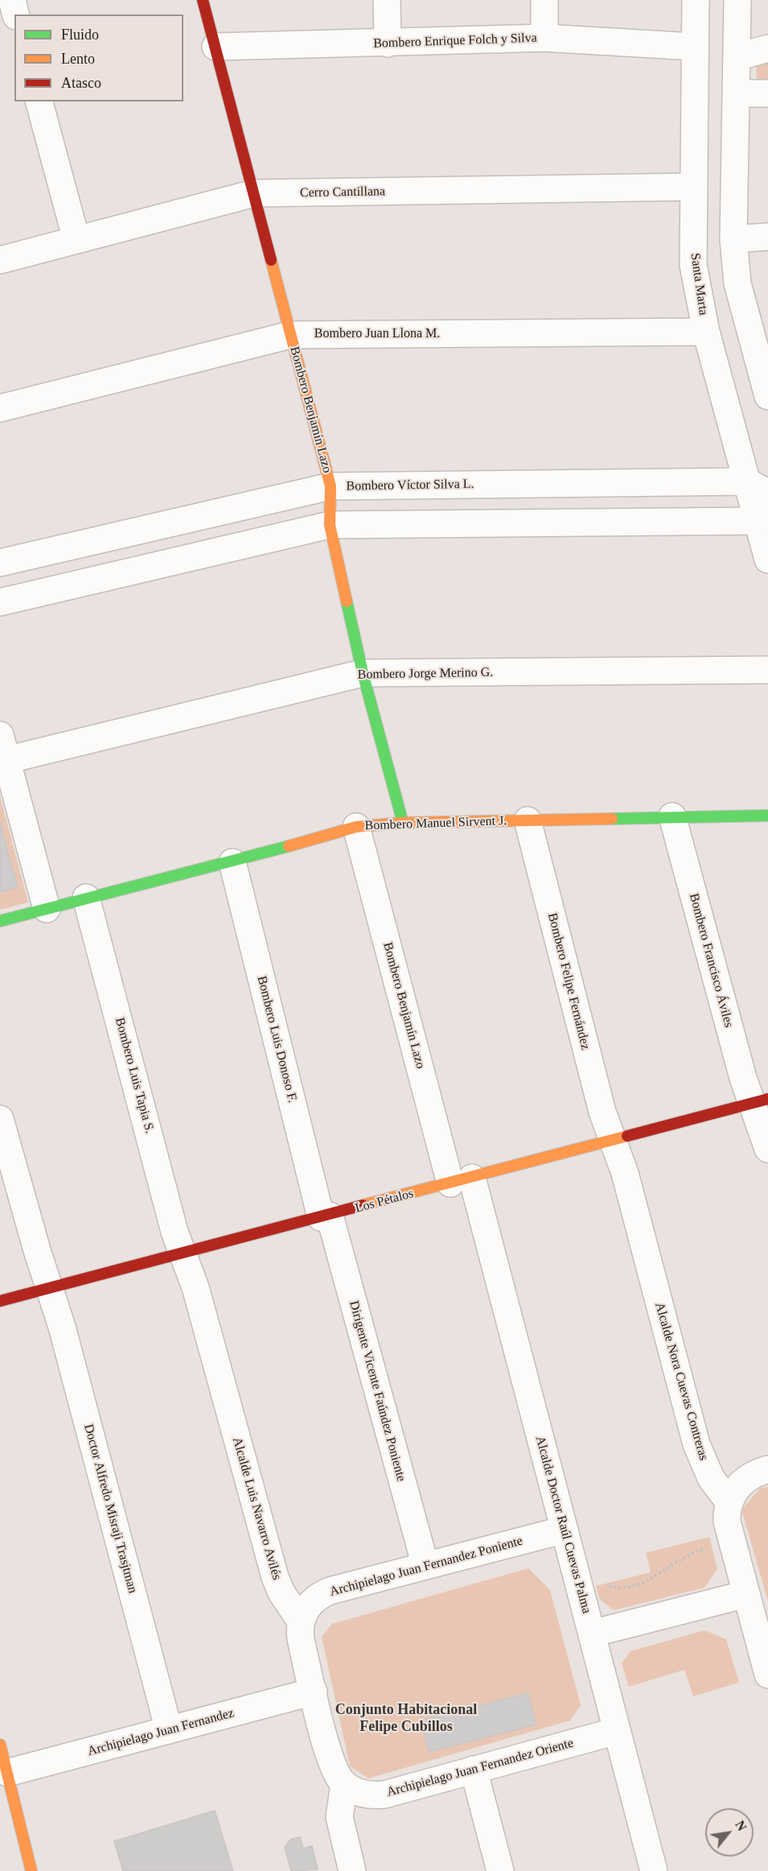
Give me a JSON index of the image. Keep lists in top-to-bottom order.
{
  "streets": {
    "street": [
      "Bombero Enrique Folch y Silva",
      "Cerro Cantillana",
      "Santa Marta",
      "Bombero Juan Llona M.",
      "Bombero Benjamín Lazo",
      "Bombero Víctor Silva L.",
      "Bombero Jorge Merino G.",
      "Bombero Manuel Sirvent J.",
      "Bombero Francisco Áviles",
      "Bombero Felipe Fernández",
      "Bombero Luis Donoso F.",
      "Bombero Luis Tapia S.",
      "Los Pétalos",
      "Alcalde Nora Cuevas Contreras",
      "Dirigente Vicente Faúndez Poniente",
      "Doctor Alfredo Misraji Trasjtman",
      "Alcalde Luis Navarro Avilés",
      "Alcalde Doctor Raúl Cuevas Palma",
      "Archipielago Juan Fernandez Poniente",
      "Archipielago Juan Fernandez",
      "Archipielago Juan Fernandez Oriente"
    ]
  },
  "crossings": [
    ["Bombero Enrique Folch y Silva", "Santa Marta"],
    ["Bombero Enrique Folch y Silva", "Bombero Benjamín Lazo"],
    ["Cerro Cantillana", "Santa Marta"],
    ["Cerro Cantillana", "Bombero Benjamín Lazo"],
    ["Santa Marta", "Bombero Juan Llona M."],
    ["Santa Marta", "Bombero Víctor Silva L."],
    ["Bombero Juan Llona M.", "Bombero Benjamín Lazo"],
    ["Bombero Benjamín Lazo", "Bombero Víctor Silva L."],
    ["Bombero Benjamín Lazo", "Bombero Jorge Merino G."],
    ["Bombero Benjamín Lazo", "Bombero Manuel Sirvent J."],
    ["Bombero Benjamín Lazo", "Los Pétalos"],
    ["Bombero Benjamín Lazo", "Alcalde Doctor Raúl Cuevas Palma"],
    ["Bombero Manuel Sirvent J.", "Bombero Francisco Áviles"],
    ["Bombero Manuel Sirvent J.", "Bombero Felipe Fernández"],
    ["Bombero Manuel Sirvent J.", "Bombero Luis Donoso F."],
    ["Bombero Manuel Sirvent J.", "Bombero Luis Tapia S."],
    ["Bombero Francisco Áviles", "Los Pétalos"],
    ["Bombero Felipe Fernández", "Los Pétalos"],
    ["Bombero Felipe Fernández", "Alcalde Nora Cuevas Contreras"],
    ["Bombero Luis Donoso F.", "Los Pétalos"],
    ["Bombero Luis Donoso F.", "Dirigente Vicente Faúndez Poniente"],
    ["Bombero Luis Tapia S.", "Los Pétalos"],
    ["Bombero Luis Tapia S.", "Alcalde Luis Navarro Avilés"],
    ["Los Pétalos", "Alcalde Nora Cuevas Contreras"],
    ["Los Pétalos", "Dirigente Vicente Faúndez Poniente"],
    ["Los Pétalos", "Doctor Alfredo Misraji Trasjtman"],
    ["Los Pétalos", "Alcalde Luis Navarro Avilés"],
    ["Los Pétalos", "Alcalde Doctor Raúl Cuevas Palma"],
    ["Dirigente Vicente Faúndez Poniente", "Archipielago Juan Fernandez Poniente"],
    ["Doctor Alfredo Misraji Trasjtman", "Archipielago Juan Fernandez"],
    ["Alcalde Luis Navarro Avilés", "Archipielago Juan Fernandez Poniente"],
    ["Alcalde Doctor Raúl Cuevas Palma", "Archipielago Juan Fernandez Poniente"],
    ["Alcalde Doctor Raúl Cuevas Palma", "Archipielago Juan Fernandez Oriente"]
  ],
  "districts": ["Conjunto Habitacional Felipe Cubillos"],
  "legend": ["Fluido", "Lento", "Atasco"],
  "north": "top right"
}
